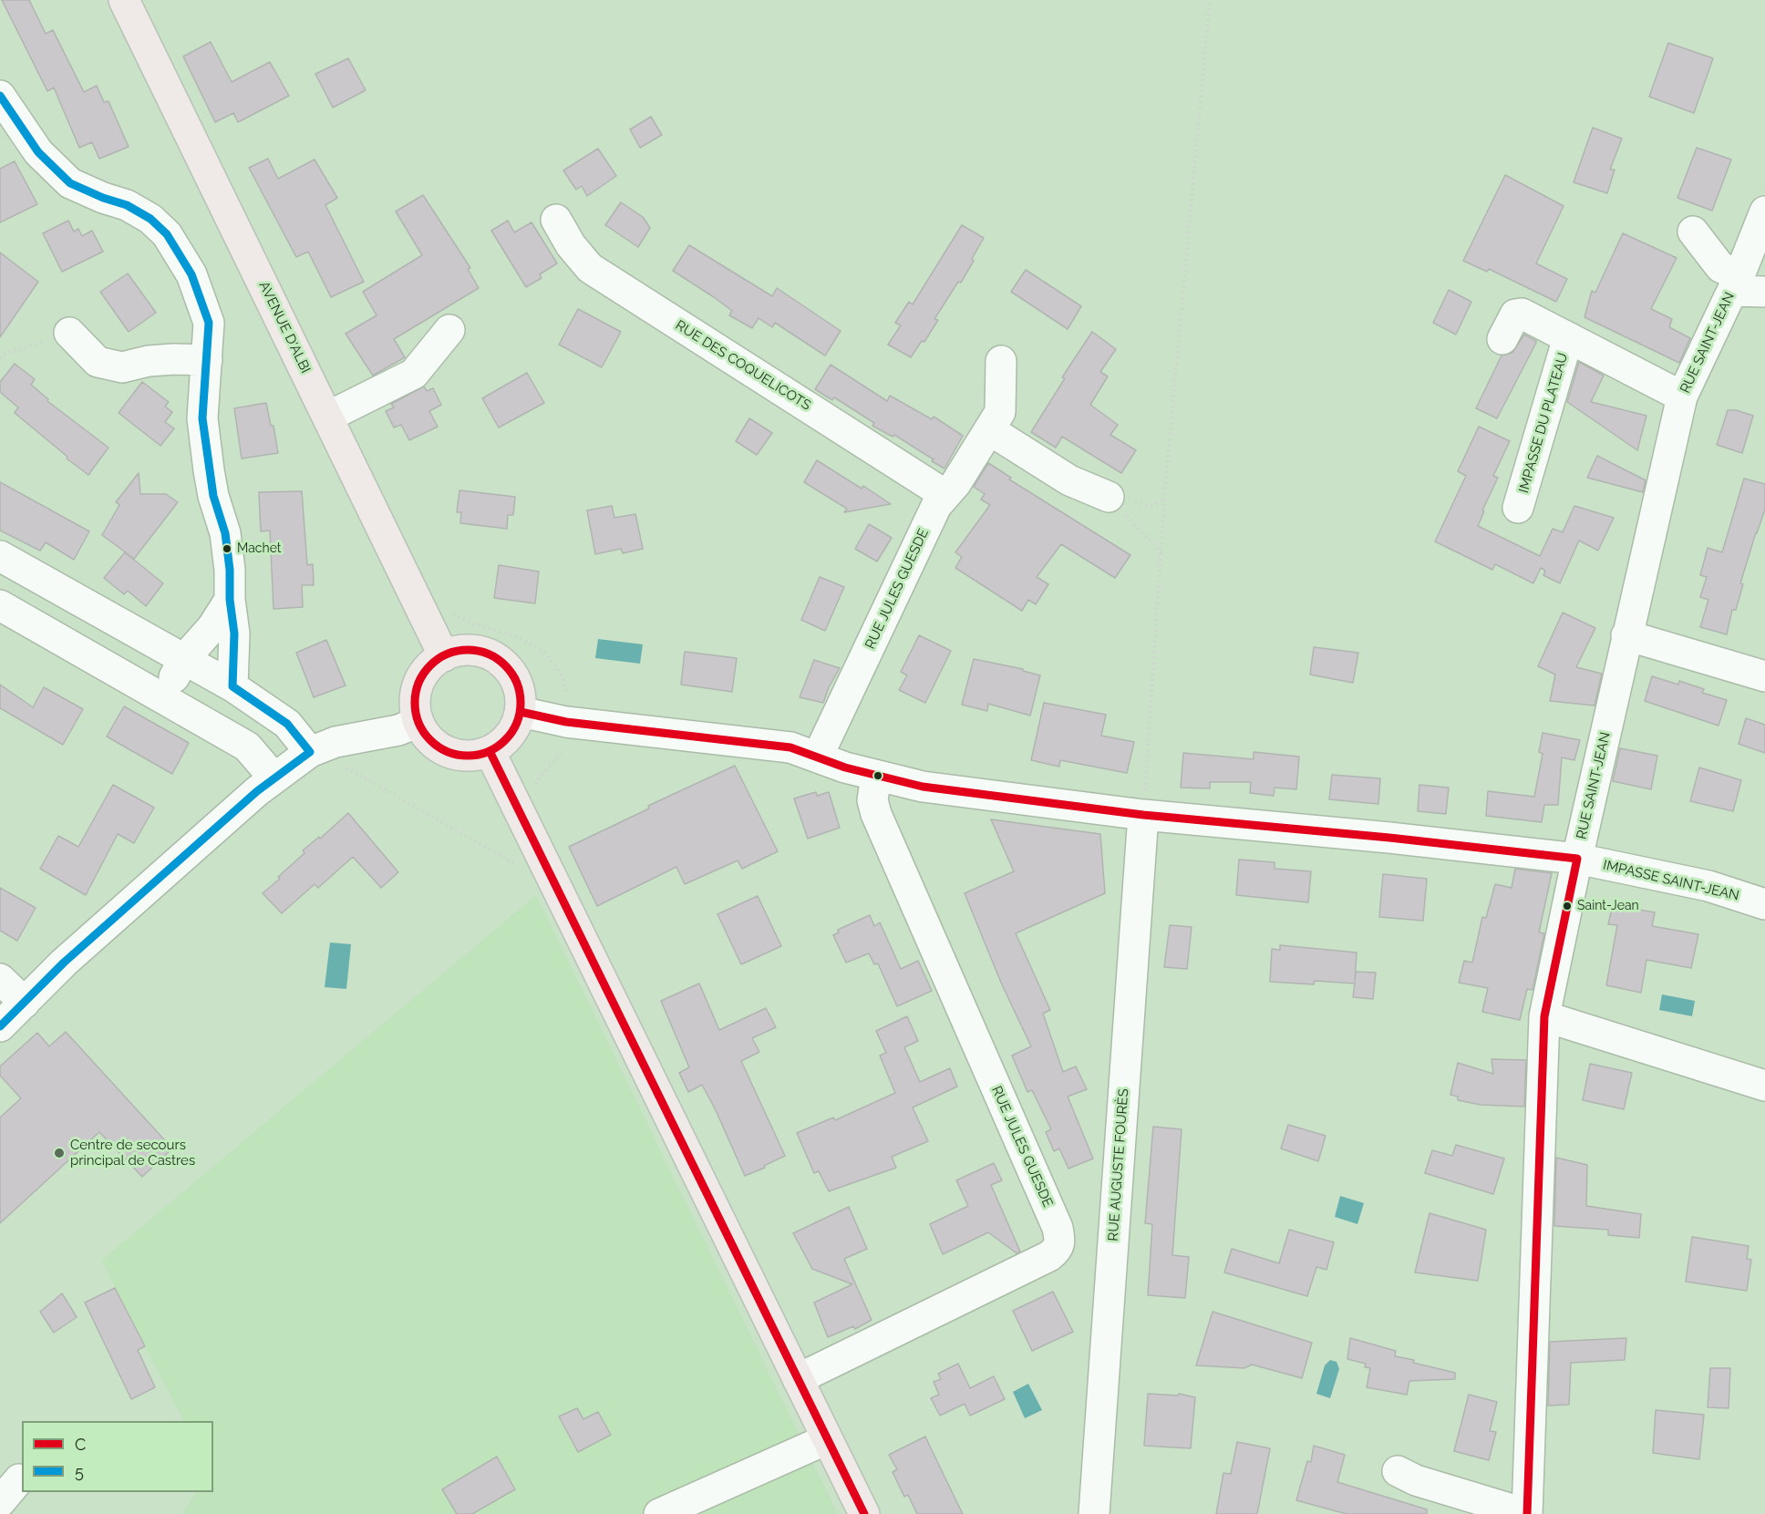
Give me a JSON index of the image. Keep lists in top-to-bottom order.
{
  "streets": {
    "main road": ["AVENUE D'ALBI"],
    "street": [
      "RUE SAINT-JEAN",
      "RUE DES COQUELICOTS",
      "IMPASSE DU PLATEAU",
      "RUE JULES GUESDE",
      "IMPASSE SAINT-JEAN",
      "RUE AUGUSTE FOURÈS"
    ]
  },
  "crossings": [
    ["AVENUE D'ALBI", "IMPASSE SAINT-JEAN"],
    ["RUE SAINT-JEAN", "IMPASSE DU PLATEAU"],
    ["RUE SAINT-JEAN", "IMPASSE SAINT-JEAN"],
    ["RUE DES COQUELICOTS", "RUE JULES GUESDE"],
    ["RUE JULES GUESDE", "IMPASSE SAINT-JEAN"],
    ["IMPASSE SAINT-JEAN", "RUE AUGUSTE FOURÈS"]
  ],
  "places": ["Machet", "Saint-Jean", "Centre de secours principal de Castres"],
  "lines": ["transit line 5", "transit line C"],
  "legend": ["C", "5"]
}
